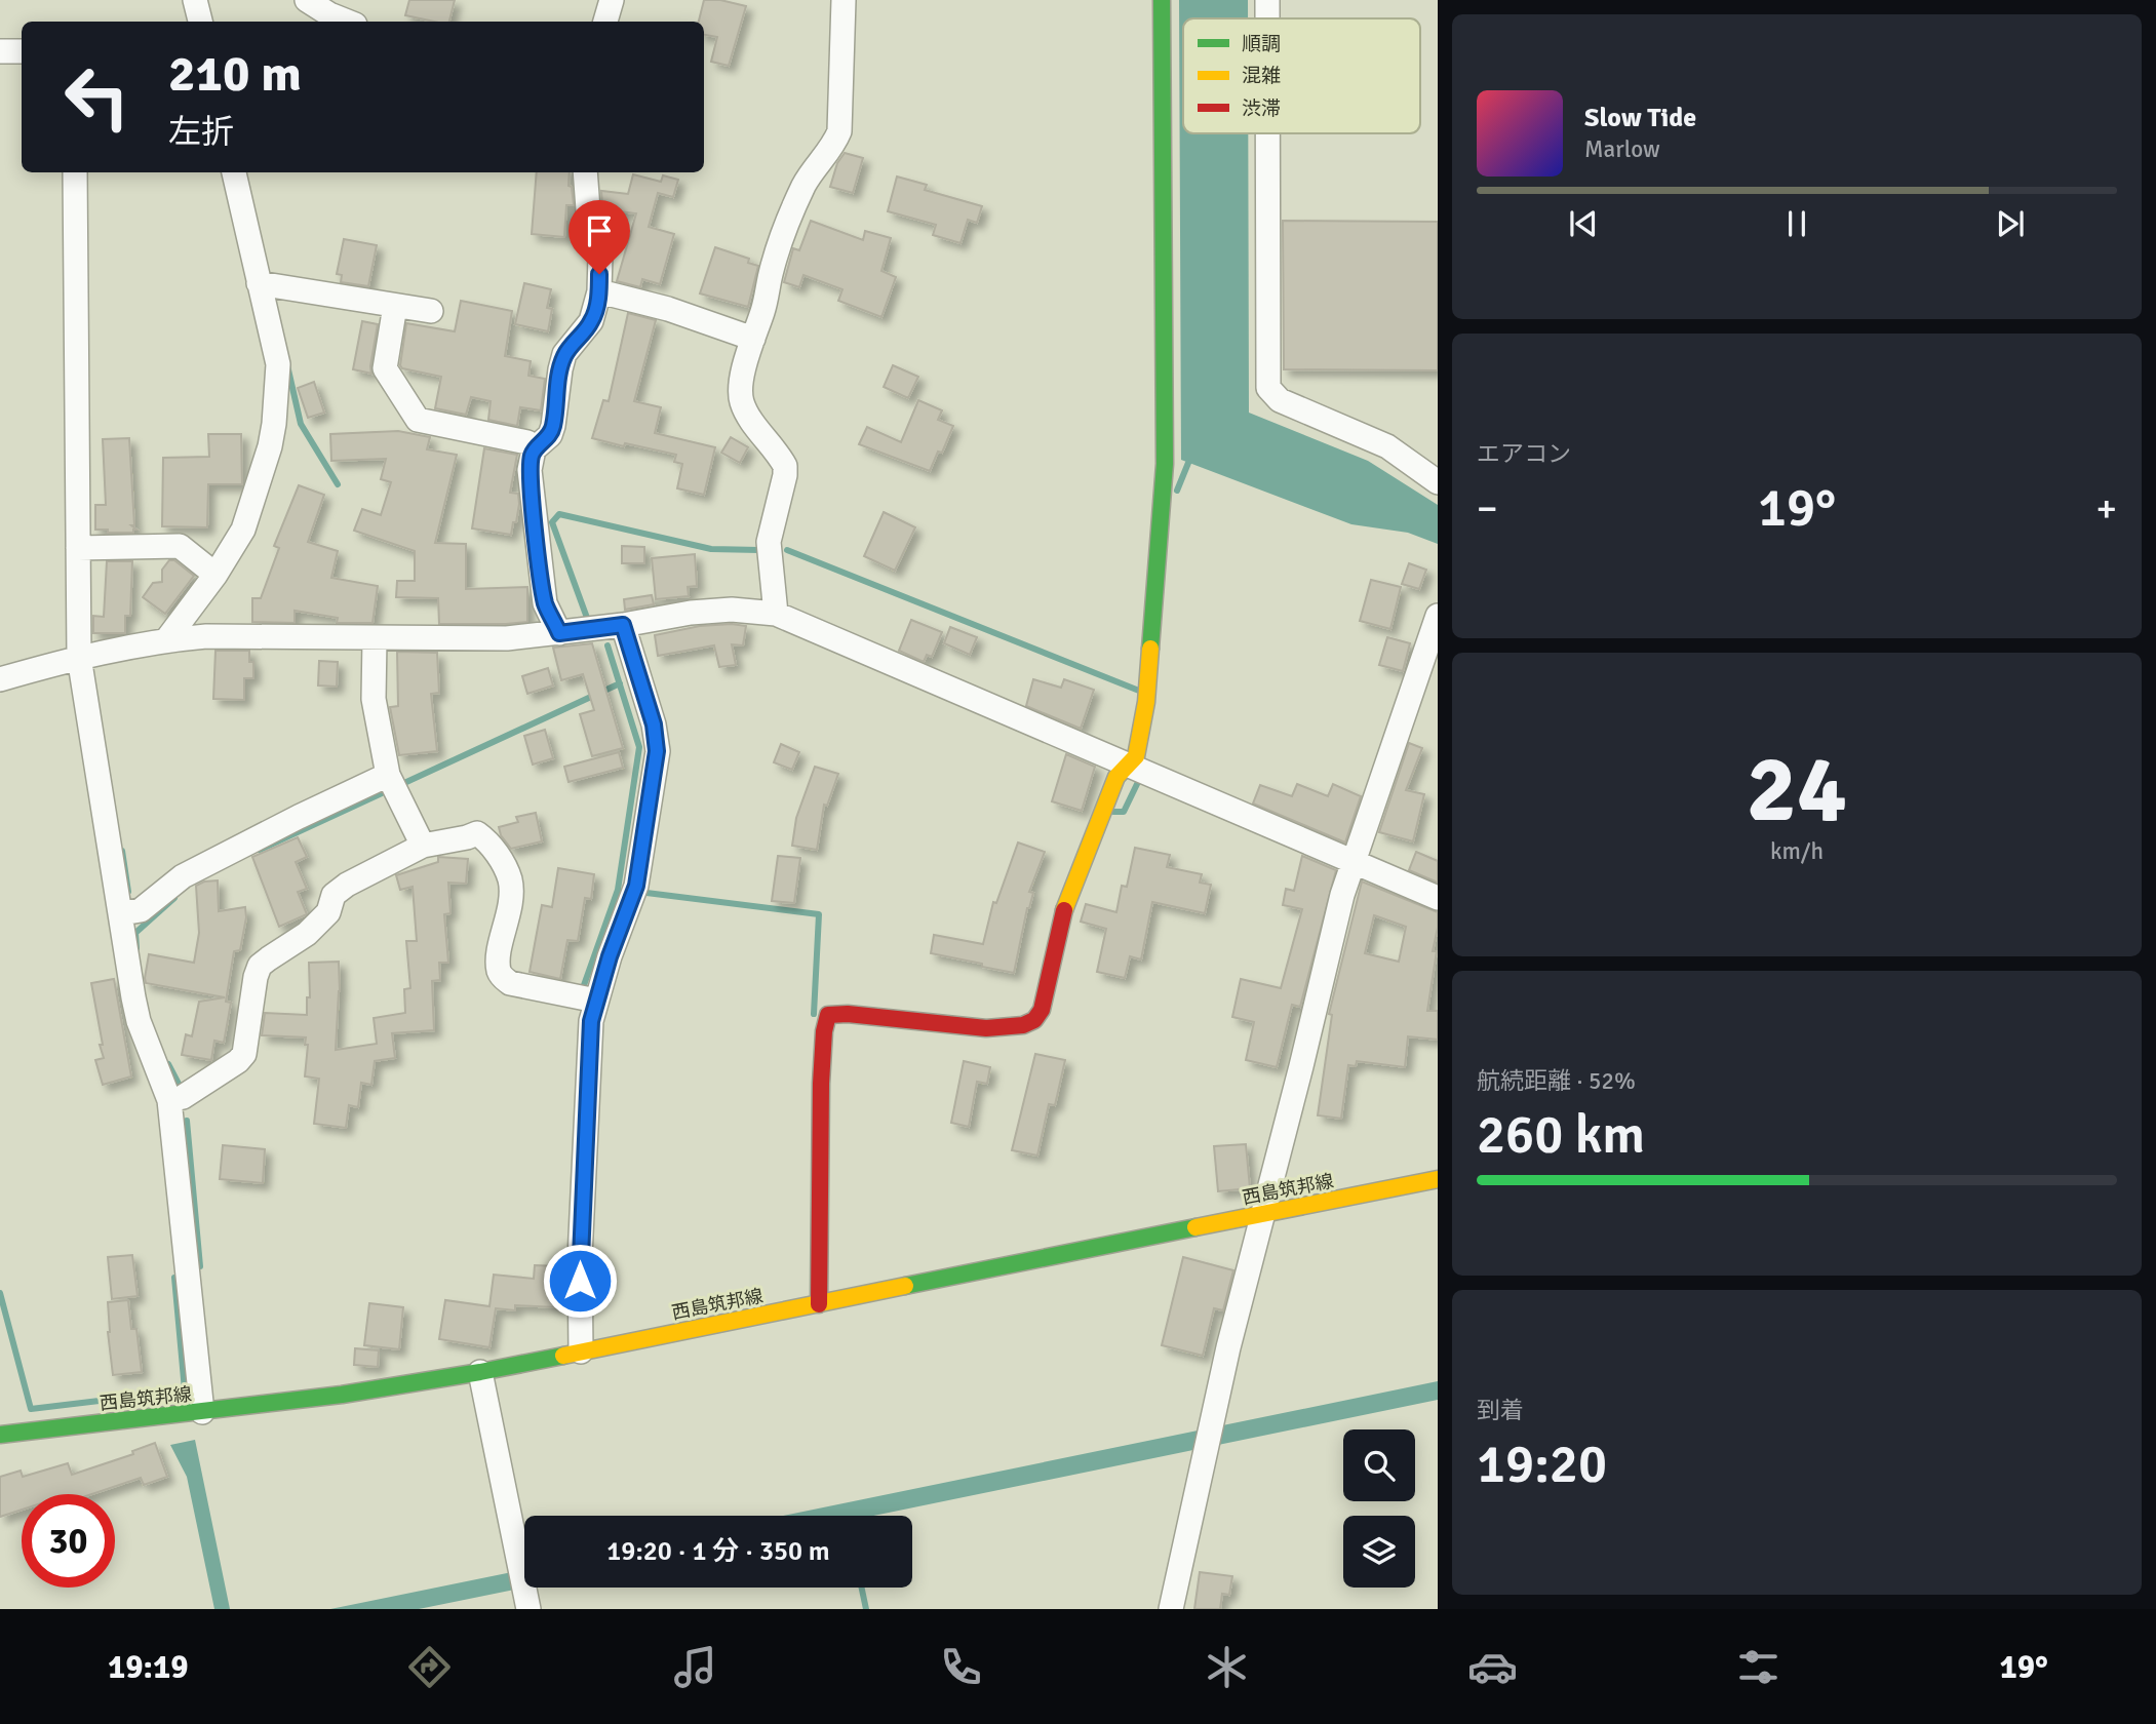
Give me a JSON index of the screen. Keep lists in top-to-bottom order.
{
  "streets": {
    "street": ["西島筑邦線"]
  },
  "legend": ["順調", "混雑", "渋滞"],
  "page": {
    "turn": ["210 m", "左折"],
    "song": ["Slow Tide", "Marlow"],
    "tile": [
      "エアコン",
      ["24", "km/h"],
      ["航続距離 · 52%", "260 km"],
      ["到着", "19:20"]
    ],
    "heat": ["−", "19°", "+"],
    "limit": "30",
    "trip": "19:20 · 1 分 · 350 m",
    "tabs": ["19:19", "19°"]
  }
}
